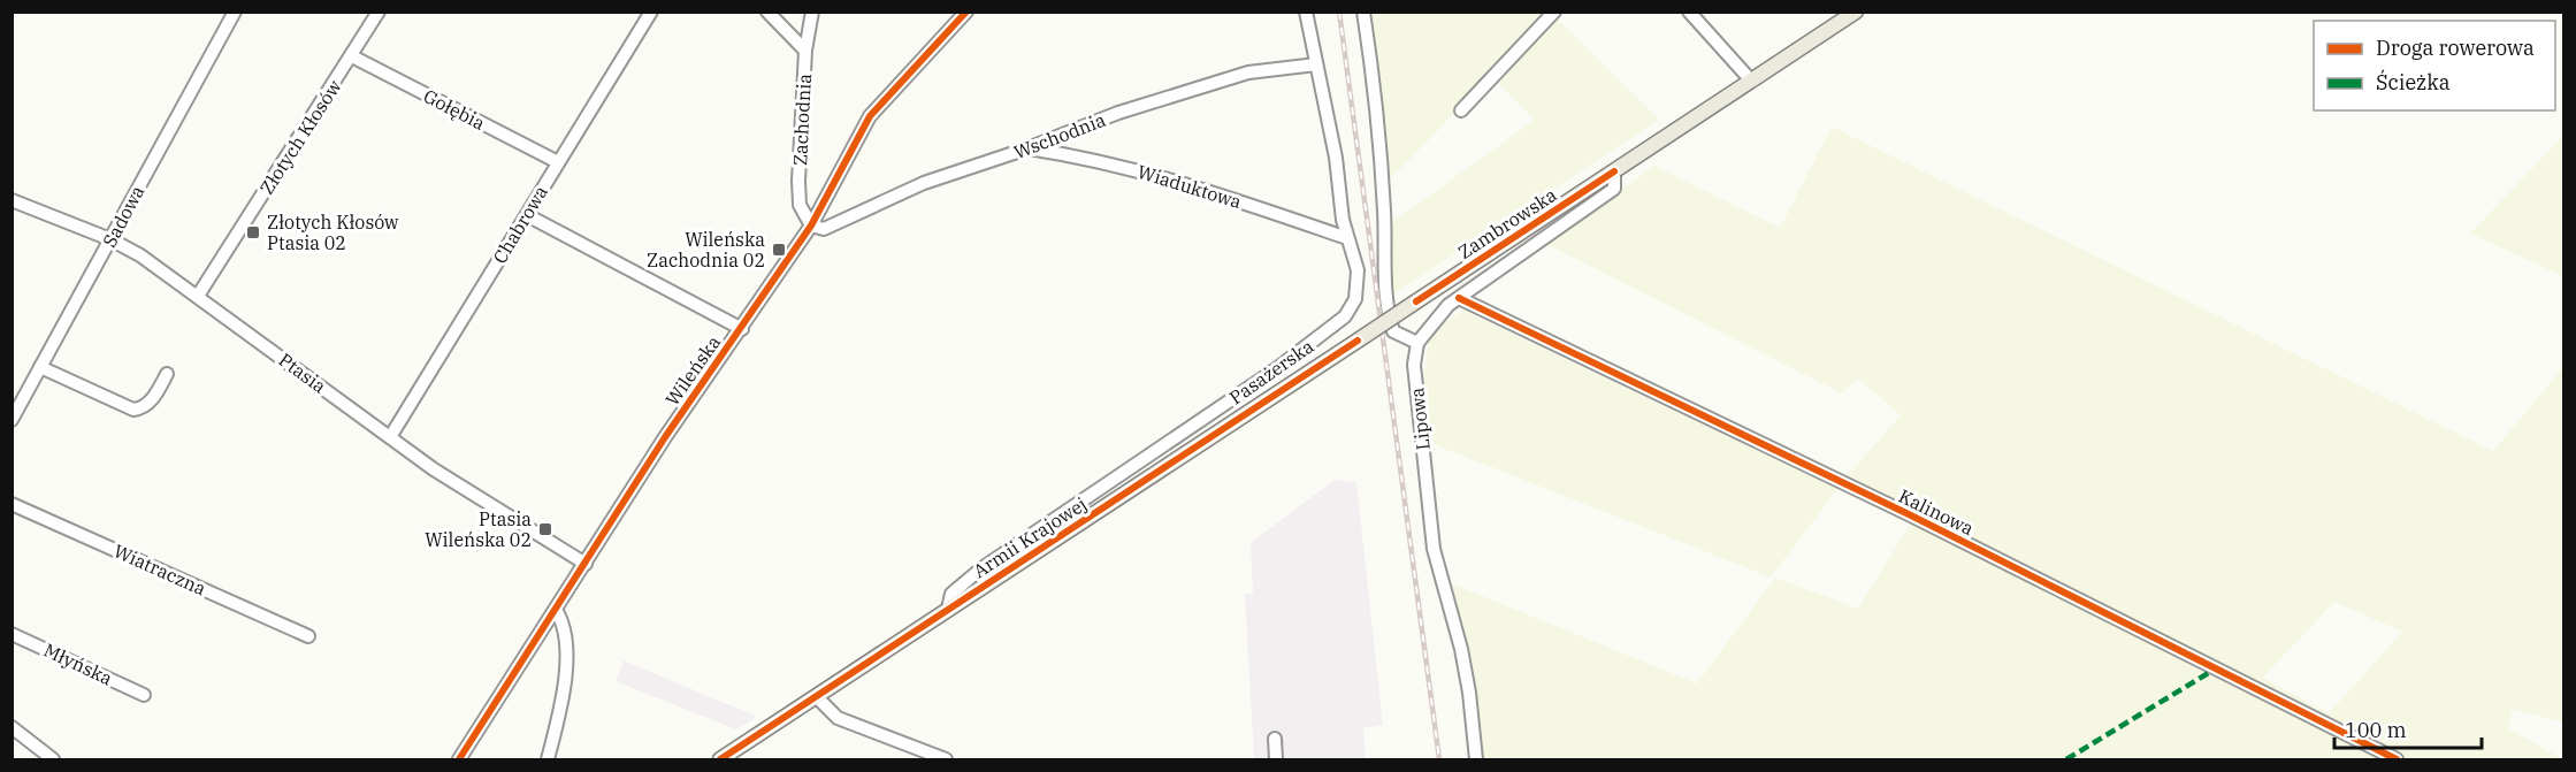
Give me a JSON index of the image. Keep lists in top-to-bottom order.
{
  "streets": {
    "main road": ["Zambrowska", "Armii Krajowej"],
    "street": [
      "Gołębia",
      "Zachodnia",
      "Wschodnia",
      "Złotych Kłosów",
      "Wiaduktowa",
      "Sadowa",
      "Chabrowa",
      "Wileńska",
      "Pasażerska",
      "Ptasia",
      "Lipowa",
      "Kalinowa",
      "Wiatraczna",
      "Młyńska"
    ]
  },
  "crossings": [
    ["Gołębia", "Złotych Kłosów"],
    ["Gołębia", "Chabrowa"],
    ["Zachodnia", "Wschodnia"],
    ["Zachodnia", "Wileńska"],
    ["Wschodnia", "Wiaduktowa"],
    ["Wschodnia", "Wileńska"],
    ["Wschodnia", "Pasażerska"],
    ["Złotych Kłosów", "Ptasia"],
    ["Wiaduktowa", "Pasażerska"],
    ["Sadowa", "Ptasia"],
    ["Zambrowska", "Armii Krajowej"],
    ["Chabrowa", "Ptasia"],
    ["Wileńska", "Ptasia"],
    ["Pasażerska", "Armii Krajowej"]
  ],
  "places": {
    "transit": ["Złotych Kłosów Ptasia 02", "Wileńska Zachodnia 02", "Ptasia Wileńska 02"]
  },
  "legend": ["Droga rowerowa", "Ścieżka"],
  "scale_bar": "100 m"
}
